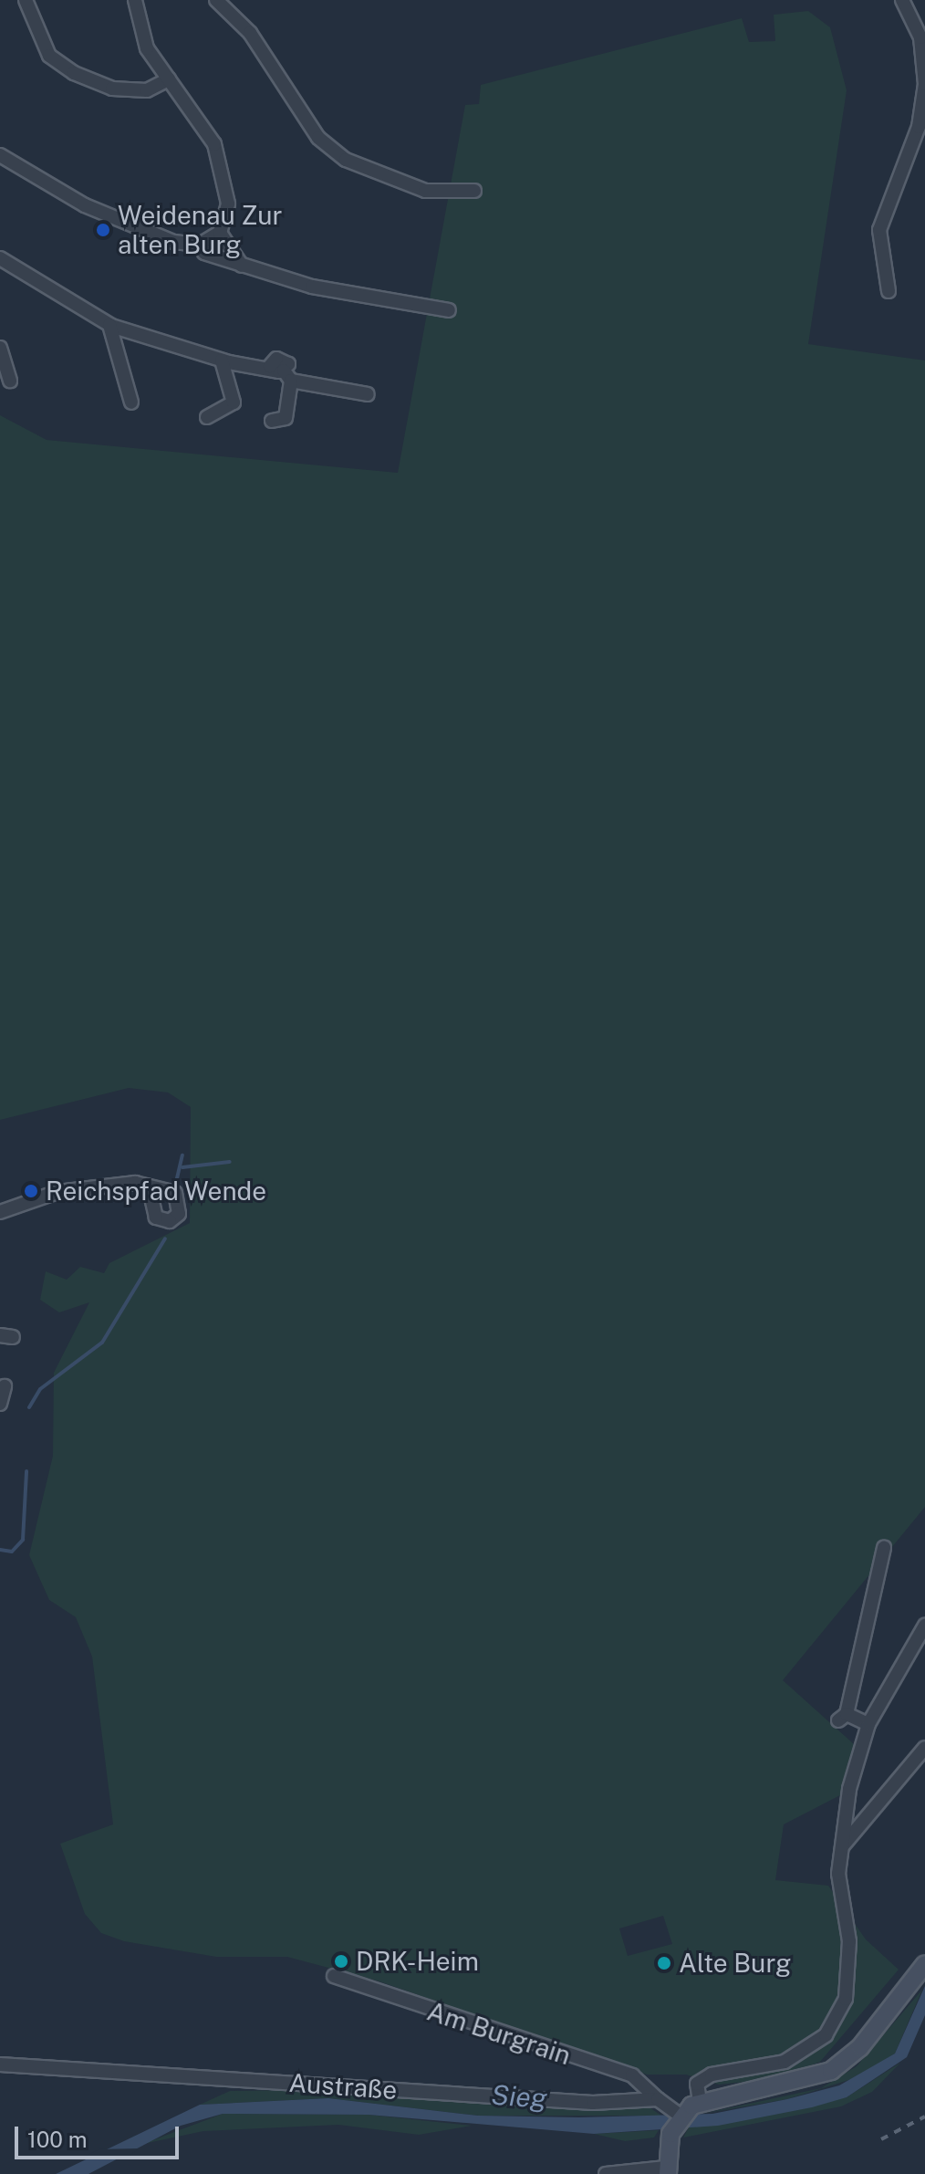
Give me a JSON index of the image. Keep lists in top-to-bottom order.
{
  "streets": {
    "street": ["Am Burgrain", "Austraße"]
  },
  "crossings": [
    ["Am Burgrain", "Austraße"]
  ],
  "water": ["Sieg"],
  "places": [
    "Weidenau Zur alten Burg",
    "Reichspfad Wende",
    "DRK-Heim",
    "Alte Burg"
  ],
  "scale_bar": "100 m"
}
